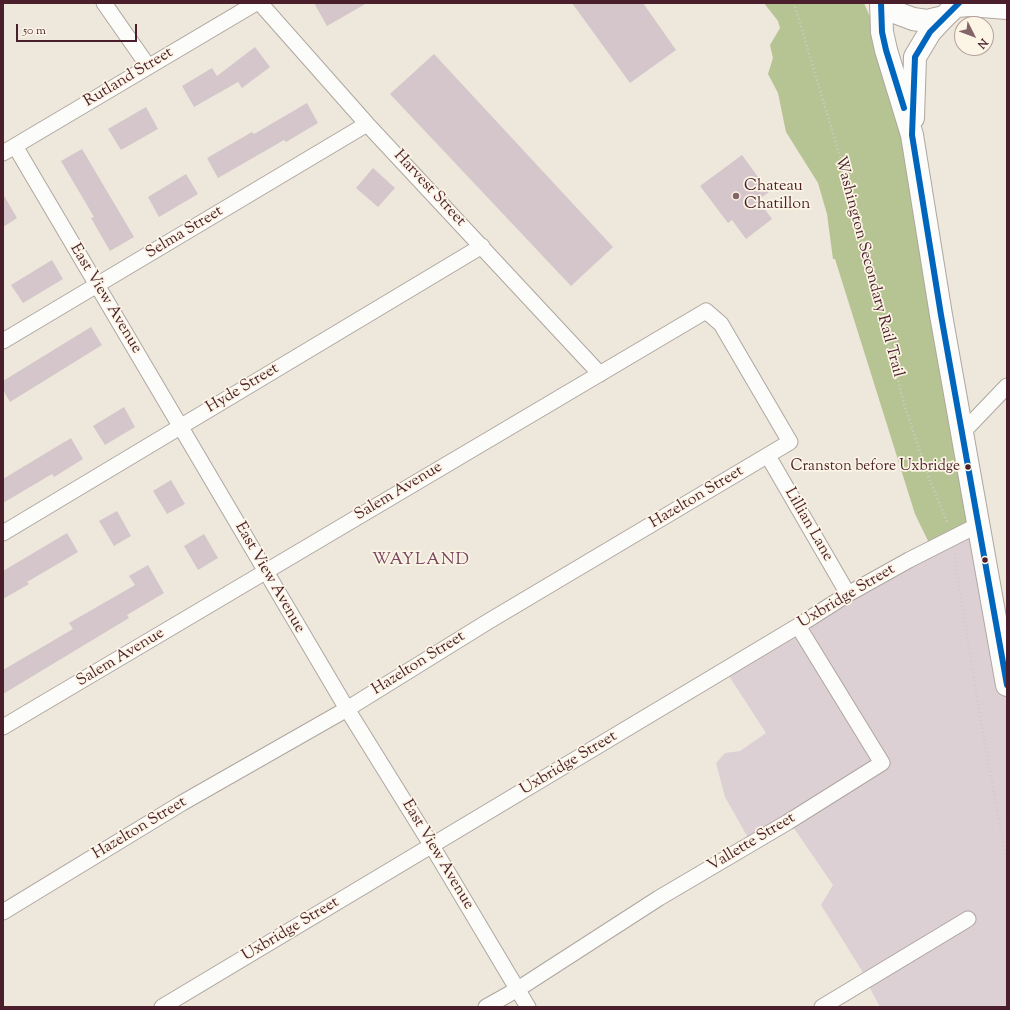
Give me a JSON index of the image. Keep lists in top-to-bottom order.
{
  "streets": {
    "street": [
      "Rutland Street",
      "Harvest Street",
      "Selma Street",
      "East View Avenue",
      "Hyde Street",
      "Salem Avenue",
      "Hazelton Street",
      "Lillian Lane",
      "Uxbridge Street",
      "Vallette Street"
    ],
    "path": ["Washington Secondary Rail Trail"]
  },
  "crossings": [
    ["Rutland Street", "East View Avenue"],
    ["Harvest Street", "Selma Street"],
    ["Harvest Street", "Hyde Street"],
    ["Harvest Street", "Salem Avenue"],
    ["Selma Street", "East View Avenue"],
    ["East View Avenue", "Hyde Street"],
    ["East View Avenue", "Salem Avenue"],
    ["East View Avenue", "Hazelton Street"],
    ["East View Avenue", "Uxbridge Street"],
    ["East View Avenue", "Vallette Street"],
    ["Salem Avenue", "Hazelton Street"],
    ["Hazelton Street", "Lillian Lane"],
    ["Lillian Lane", "Uxbridge Street"],
    ["Uxbridge Street", "Vallette Street"]
  ],
  "districts": ["WAYLAND"],
  "places": ["Chateau Chatillon", "Cranston before Uxbridge"],
  "scale_bar": "50 m",
  "north": "bottom right"
}
